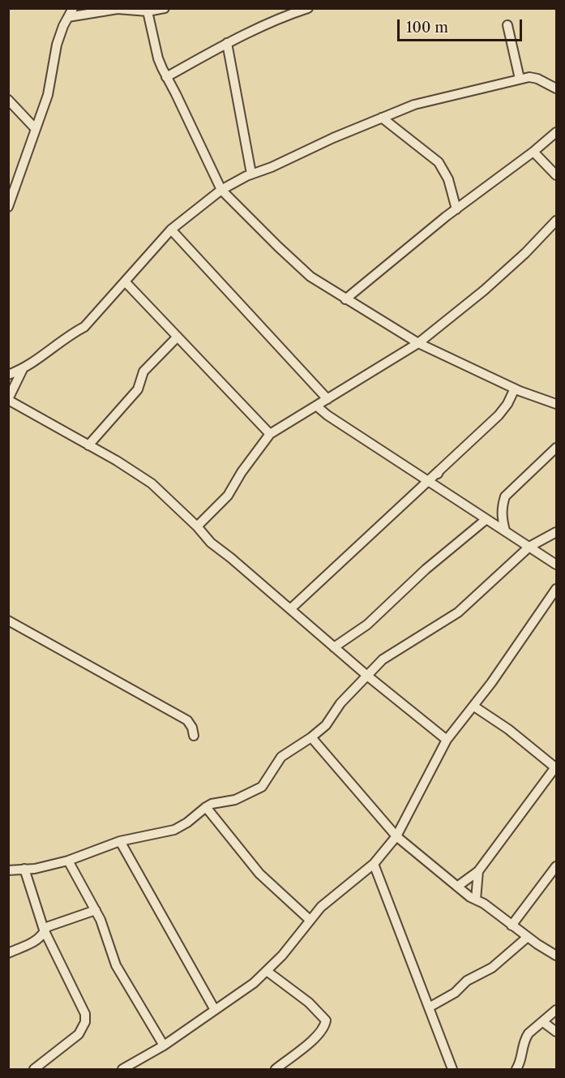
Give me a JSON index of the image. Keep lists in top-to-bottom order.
{
  "scale_bar": "100 m"
}
